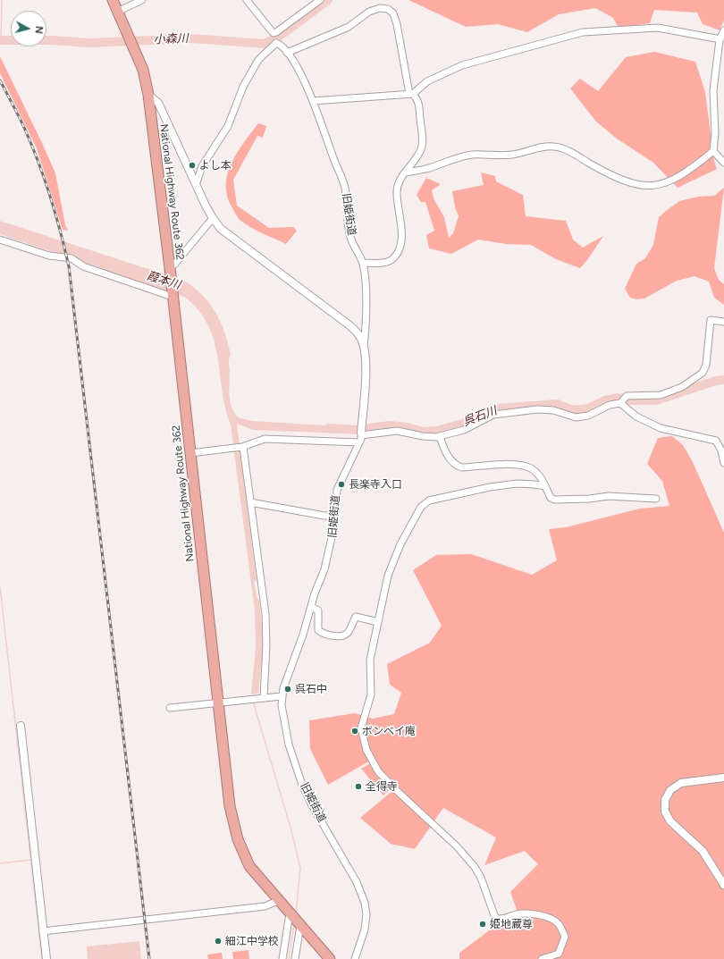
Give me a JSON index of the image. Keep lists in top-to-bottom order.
{
  "streets": {
    "highway": ["National Highway Route 362"],
    "street": ["旧姫街道"]
  },
  "water": ["小森川", "葭本川", "呉石川"],
  "places": [
    "よし本",
    "長楽寺入口",
    "呉石中",
    "ボンベイ庵",
    "全得寺",
    "姫地蔵尊",
    "細江中学校"
  ],
  "north": "right"
}
